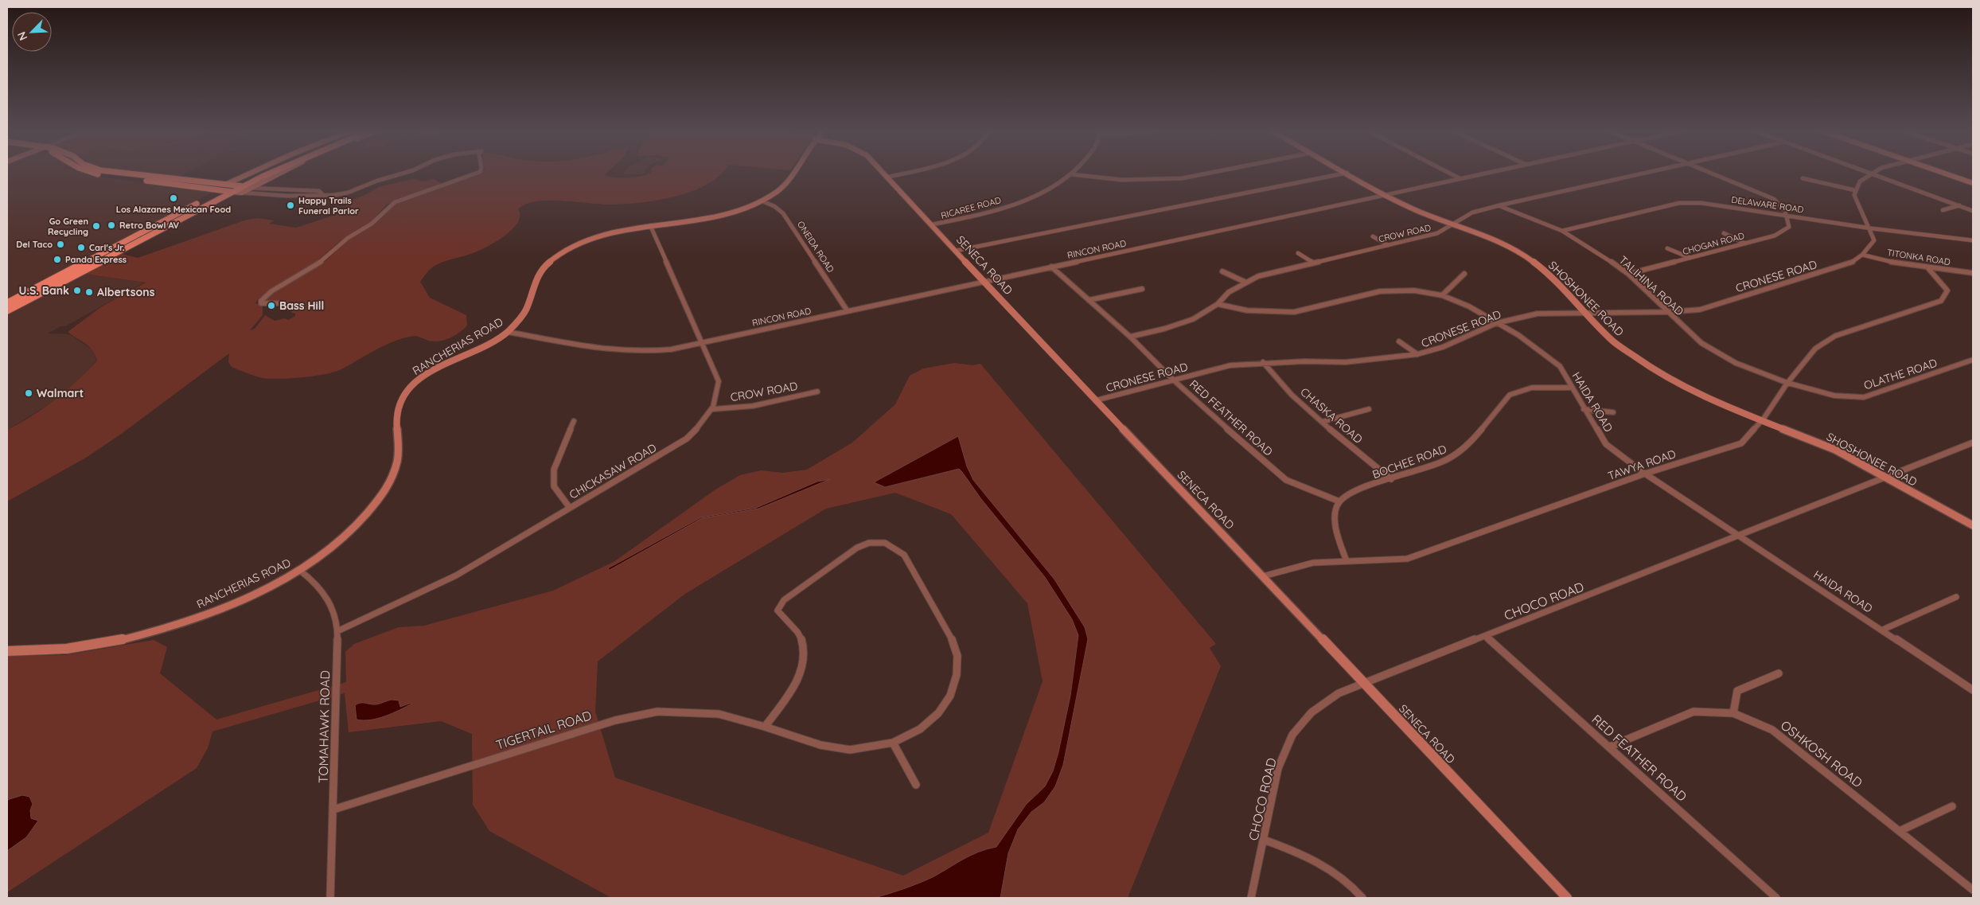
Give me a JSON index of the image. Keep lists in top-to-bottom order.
{
  "streets": {
    "street": [
      "DELAWARE ROAD",
      "RICAREE ROAD",
      "CROW ROAD",
      "CHOGAN ROAD",
      "ONEIDA ROAD",
      "RINCON ROAD",
      "TITONKA ROAD",
      "SENECA ROAD",
      "CRONESE ROAD",
      "TALIHINA ROAD",
      "SHOSHONEE ROAD",
      "RANCHERIAS ROAD",
      "OLATHE ROAD",
      "HAIDA ROAD",
      "CHASKA ROAD",
      "RED FEATHER ROAD",
      "BOCHEE ROAD",
      "TAWYA ROAD",
      "CHICKASAW ROAD",
      "CHOCO ROAD",
      "TOMAHAWK ROAD",
      "TIGERTAIL ROAD",
      "OSHKOSH ROAD"
    ]
  },
  "crossings": [
    ["DELAWARE ROAD", "CHOGAN ROAD"],
    ["DELAWARE ROAD", "CRONESE ROAD"],
    ["DELAWARE ROAD", "TALIHINA ROAD"],
    ["RICAREE ROAD", "SENECA ROAD"],
    ["CROW ROAD", "TALIHINA ROAD"],
    ["CROW ROAD", "SHOSHONEE ROAD"],
    ["CROW ROAD", "HAIDA ROAD"],
    ["CROW ROAD", "RED FEATHER ROAD"],
    ["CROW ROAD", "CHICKASAW ROAD"],
    ["CHOGAN ROAD", "TALIHINA ROAD"],
    ["ONEIDA ROAD", "RINCON ROAD"],
    ["ONEIDA ROAD", "RANCHERIAS ROAD"],
    ["RINCON ROAD", "SENECA ROAD"],
    ["RINCON ROAD", "SHOSHONEE ROAD"],
    ["RINCON ROAD", "RANCHERIAS ROAD"],
    ["RINCON ROAD", "RED FEATHER ROAD"],
    ["RINCON ROAD", "CHICKASAW ROAD"],
    ["TITONKA ROAD", "CRONESE ROAD"],
    ["TITONKA ROAD", "TAWYA ROAD"],
    ["SENECA ROAD", "CRONESE ROAD"],
    ["SENECA ROAD", "TAWYA ROAD"],
    ["SENECA ROAD", "CHOCO ROAD"],
    ["CRONESE ROAD", "TALIHINA ROAD"],
    ["CRONESE ROAD", "SHOSHONEE ROAD"],
    ["CRONESE ROAD", "HAIDA ROAD"],
    ["CRONESE ROAD", "CHASKA ROAD"],
    ["CRONESE ROAD", "RED FEATHER ROAD"],
    ["TALIHINA ROAD", "OLATHE ROAD"],
    ["TALIHINA ROAD", "TAWYA ROAD"],
    ["SHOSHONEE ROAD", "TAWYA ROAD"],
    ["SHOSHONEE ROAD", "CHOCO ROAD"],
    ["RANCHERIAS ROAD", "CHICKASAW ROAD"],
    ["RANCHERIAS ROAD", "TOMAHAWK ROAD"],
    ["OLATHE ROAD", "TAWYA ROAD"],
    ["HAIDA ROAD", "BOCHEE ROAD"],
    ["HAIDA ROAD", "TAWYA ROAD"],
    ["HAIDA ROAD", "CHOCO ROAD"],
    ["CHASKA ROAD", "BOCHEE ROAD"],
    ["RED FEATHER ROAD", "BOCHEE ROAD"],
    ["RED FEATHER ROAD", "CHOCO ROAD"],
    ["RED FEATHER ROAD", "OSHKOSH ROAD"],
    ["CHICKASAW ROAD", "TOMAHAWK ROAD"],
    ["TOMAHAWK ROAD", "TIGERTAIL ROAD"]
  ],
  "places": [
    "Los Alazanes Mexican Food",
    "Happy Trails Funeral Parlor",
    "Retro Bowl AV",
    "Go Green Recycling",
    "Del Taco",
    "Carl's Jr.",
    "Panda Express",
    "U.S. Bank",
    "Albertsons",
    "Bass Hill",
    "Walmart"
  ],
  "north": "bottom left"
}
